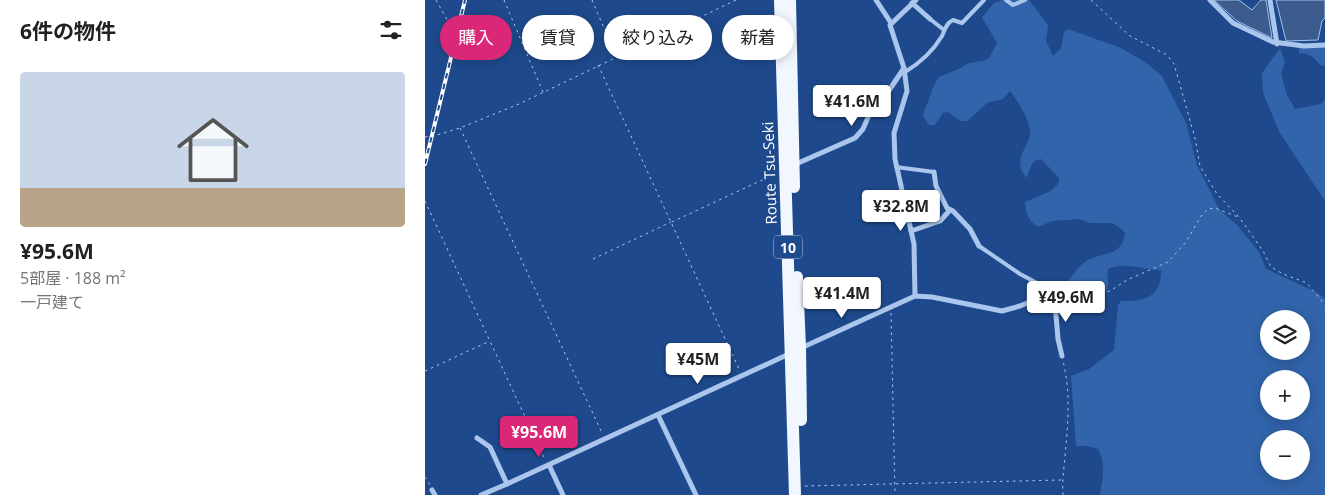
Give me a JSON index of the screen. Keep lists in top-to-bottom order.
{
  "streets": {
    "main road": ["Route Tsu-Seki", "10"]
  },
  "page": {
    "heading": "6件の物件",
    "chip": [
      "購入",
      "賃貸",
      "絞り込み",
      "新着"
    ],
    "list": [
      {
        "name": "¥95.6M",
        "note": "5部屋 · 188 m² · 一戸建て"
      }
    ],
    "price": [
      "¥41.6M",
      "¥32.8M",
      "¥41.4M",
      "¥49.6M",
      "¥45M",
      "¥95.6M"
    ],
    "map_buttons": ["+", "−"]
  }
}
